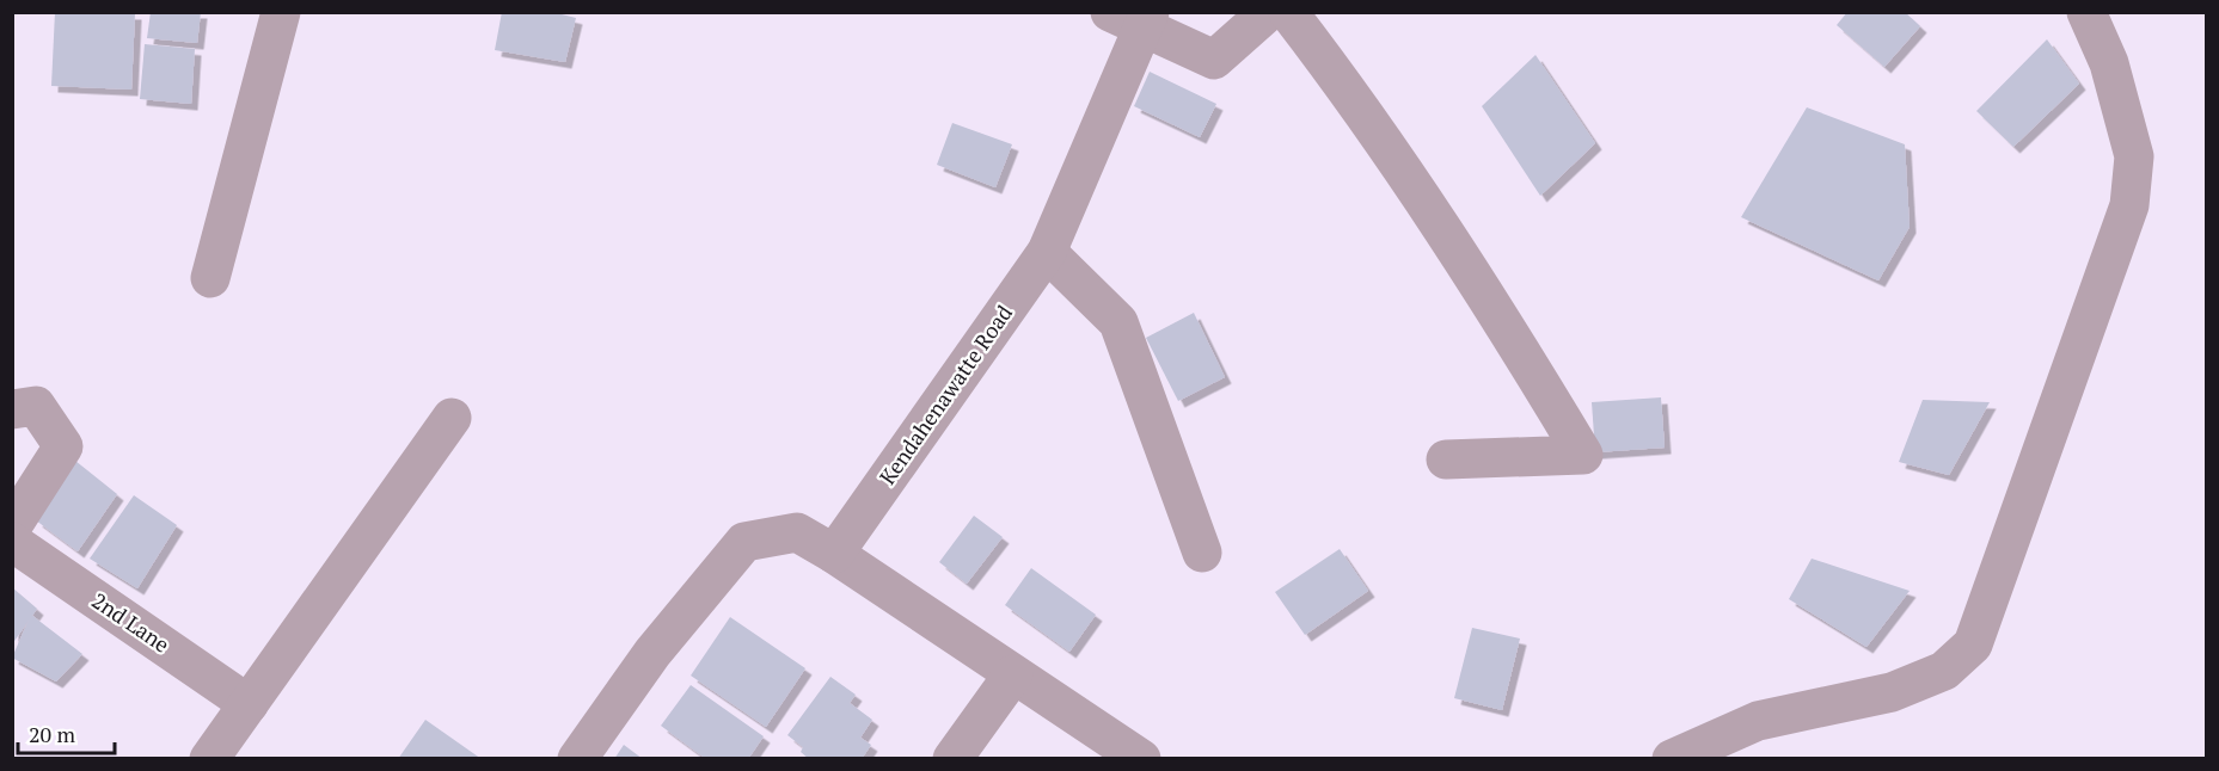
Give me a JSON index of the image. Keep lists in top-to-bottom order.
{
  "streets": {
    "street": ["Kendahenawatte Road", "2nd Lane"]
  },
  "scale_bar": "20 m"
}
